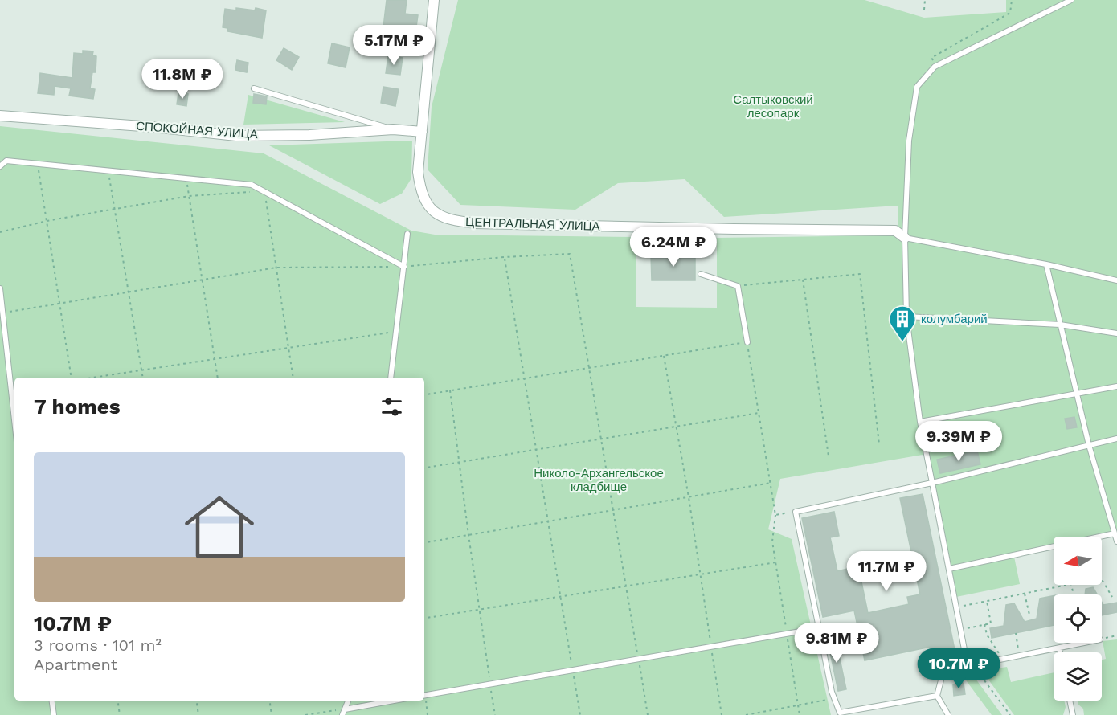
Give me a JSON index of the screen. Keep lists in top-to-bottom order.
{
  "streets": {
    "street": ["СПОКОЙНАЯ УЛИЦА", "ЦЕНТРАЛЬНАЯ УЛИЦА"]
  },
  "crossings": [
    ["СПОКОЙНАЯ УЛИЦА", "ЦЕНТРАЛЬНАЯ УЛИЦА"]
  ],
  "parks": ["Салтыковский лесопарк", "Николо-Архангельское кладбище"],
  "places": {
    "building": ["колумбарий"]
  },
  "north": "left",
  "page": {
    "price": [
      "5.17M ₽",
      "11.8M ₽",
      "6.24M ₽",
      "9.39M ₽",
      "11.7M ₽",
      "9.81M ₽",
      "10.7M ₽"
    ],
    "heading": "7 homes",
    "list": [
      {
        "name": "10.7M ₽",
        "note": "3 rooms · 101 m² · Apartment"
      }
    ]
  }
}
